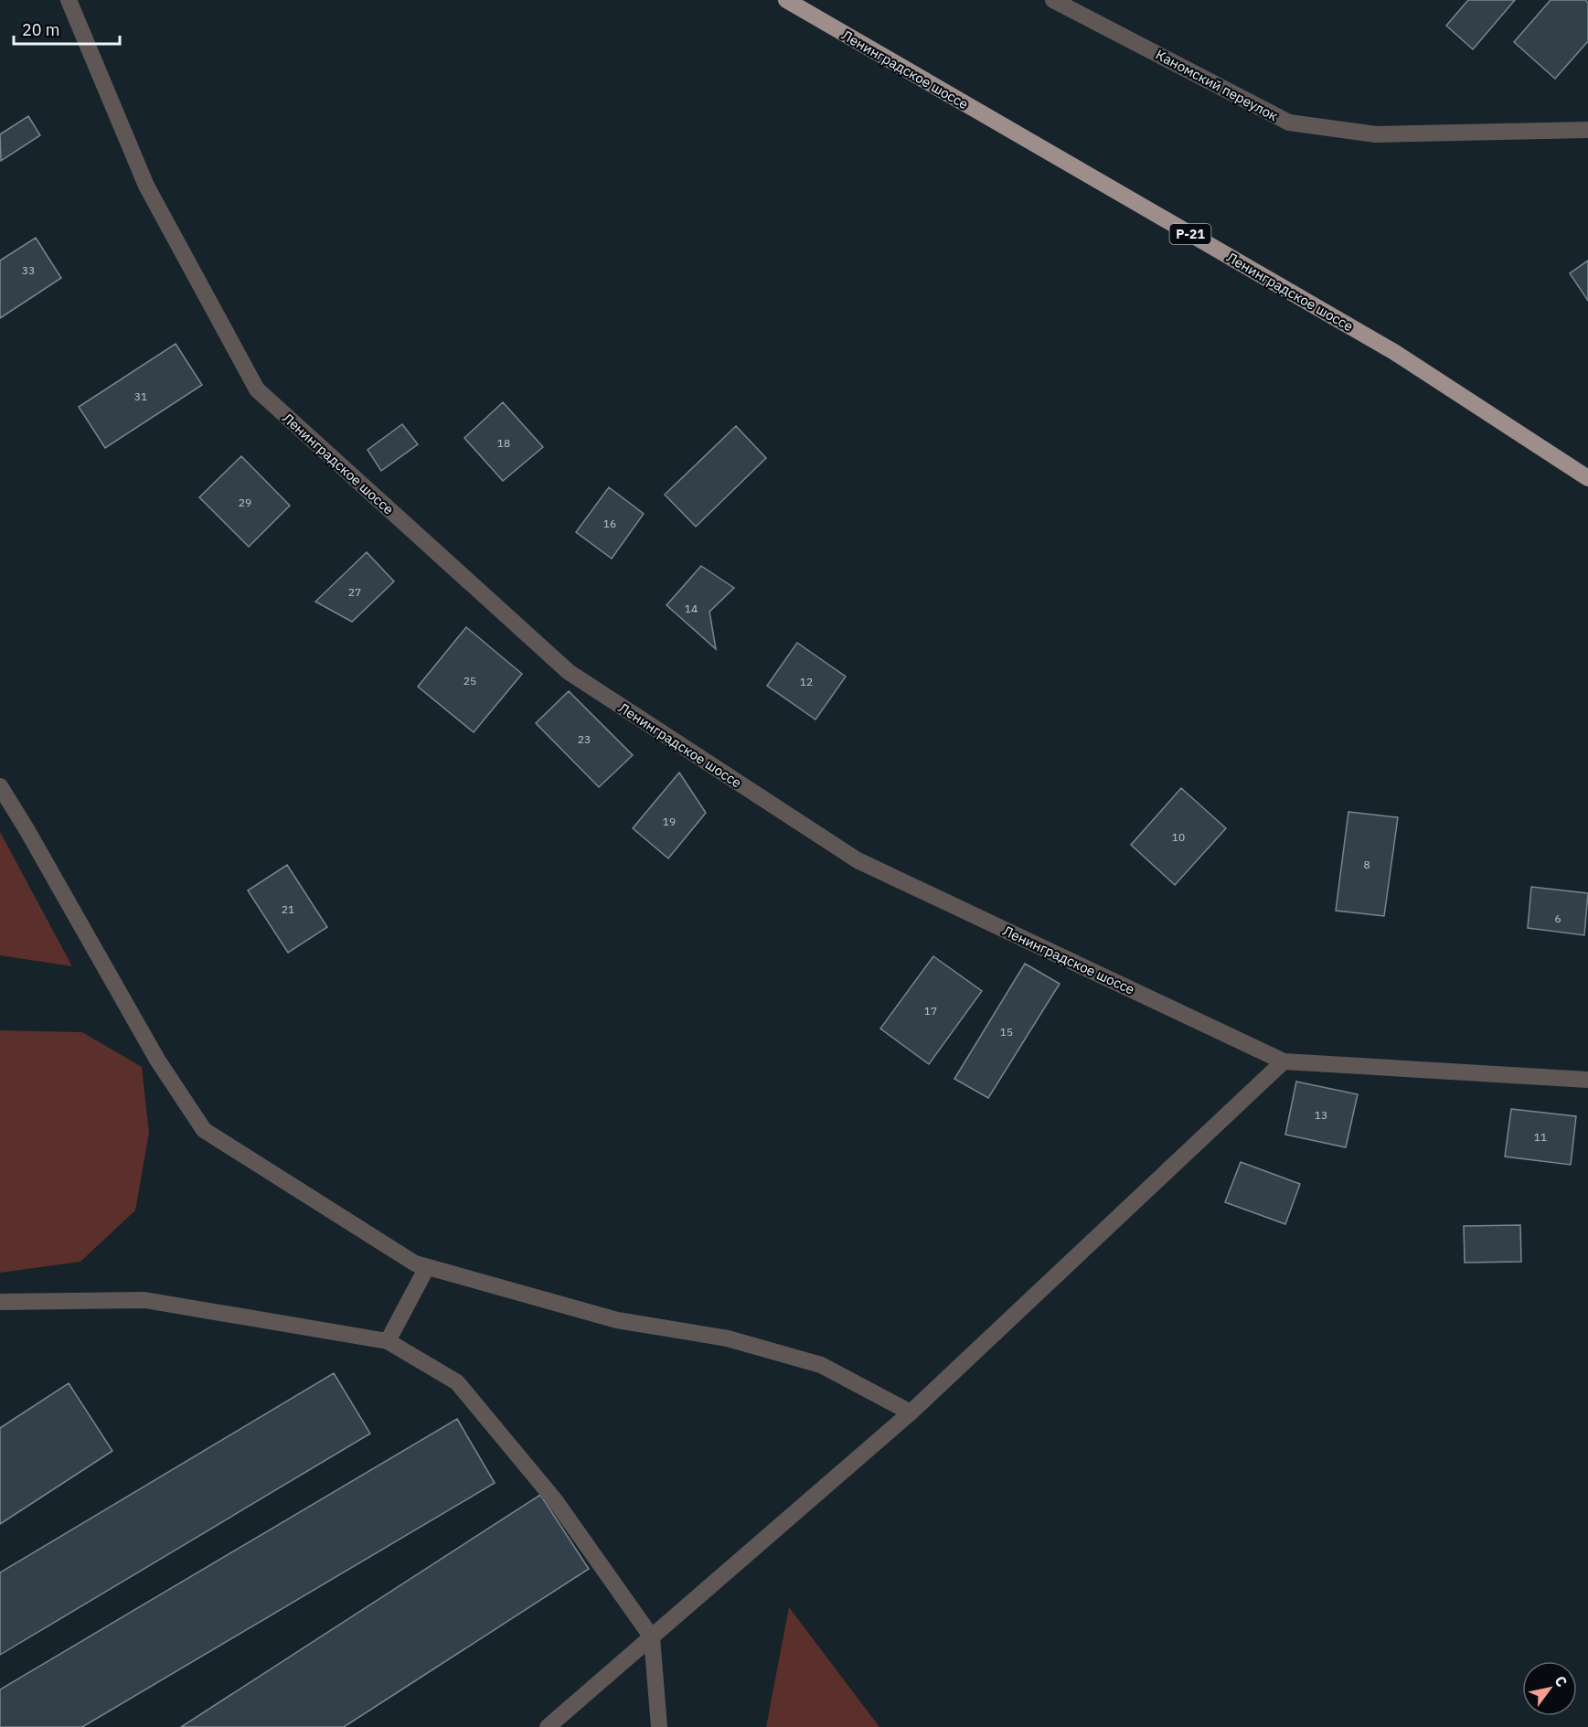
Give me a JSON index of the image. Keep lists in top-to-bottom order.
{
  "streets": {
    "main road": ["Ленинградское шоссе", "Р-21"],
    "street": ["Каномский переулок"]
  },
  "house_numbers": [
    "33",
    "31",
    "18",
    "29",
    "16",
    "27",
    "14",
    "25",
    "12",
    "23",
    "19",
    "10",
    "8",
    "21",
    "6",
    "17",
    "15",
    "13",
    "11"
  ],
  "scale_bar": "20 m",
  "north": "top right"
}
